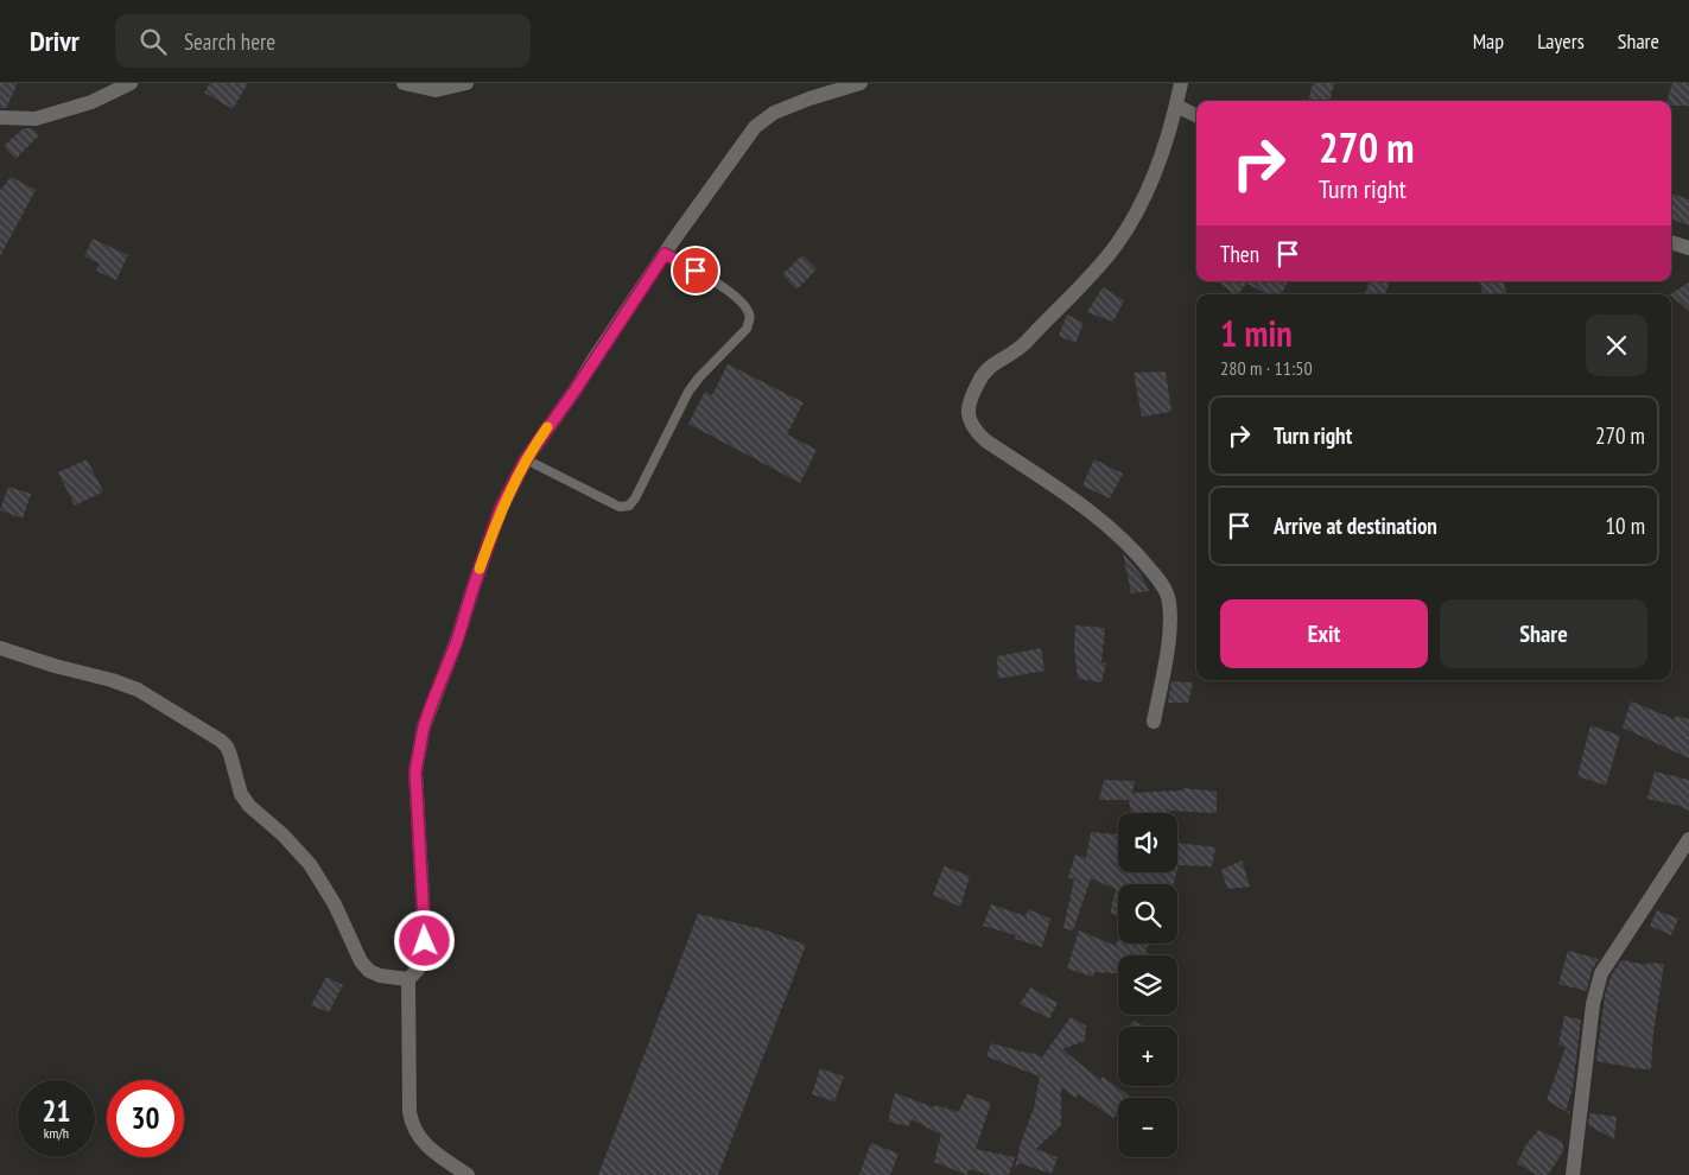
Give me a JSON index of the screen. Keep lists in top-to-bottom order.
{
  "page": {
    "header": "Drivr",
    "search": "Search here",
    "nav": ["Map", "Layers", "Share"],
    "turn": ["270 m", "Turn right"],
    "then": "Then",
    "heading": ["1 min", "280 m · 11:50"],
    "list": [
      {
        "name": "Turn right",
        "value": "270 m"
      },
      {
        "name": "Arrive at destination",
        "value": "10 m"
      }
    ],
    "buttons": ["Exit", "Share"],
    "map_buttons": ["+", "−"],
    "speed": "21 km/h",
    "limit": "30"
  }
}
